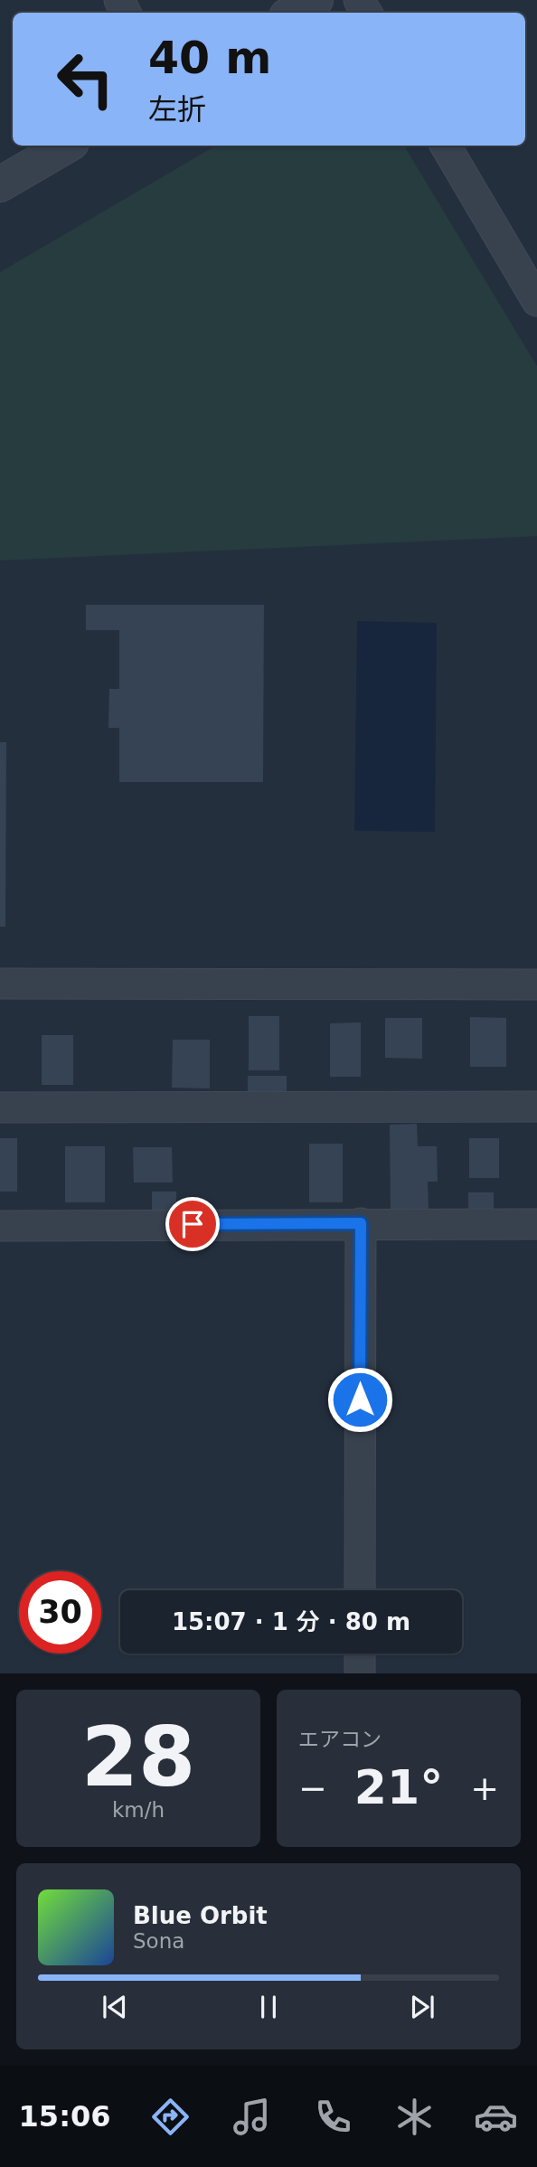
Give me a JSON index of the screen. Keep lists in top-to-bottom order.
{
  "page": {
    "turn": ["40 m", "左折"],
    "limit": "30",
    "trip": "15:07 · 1 分 · 80 m",
    "tile": [
      ["28", "km/h"],
      "エアコン"
    ],
    "heat": ["−", "21°", "+"],
    "song": ["Blue Orbit", "Sona"],
    "tabs": "15:06"
  }
}
